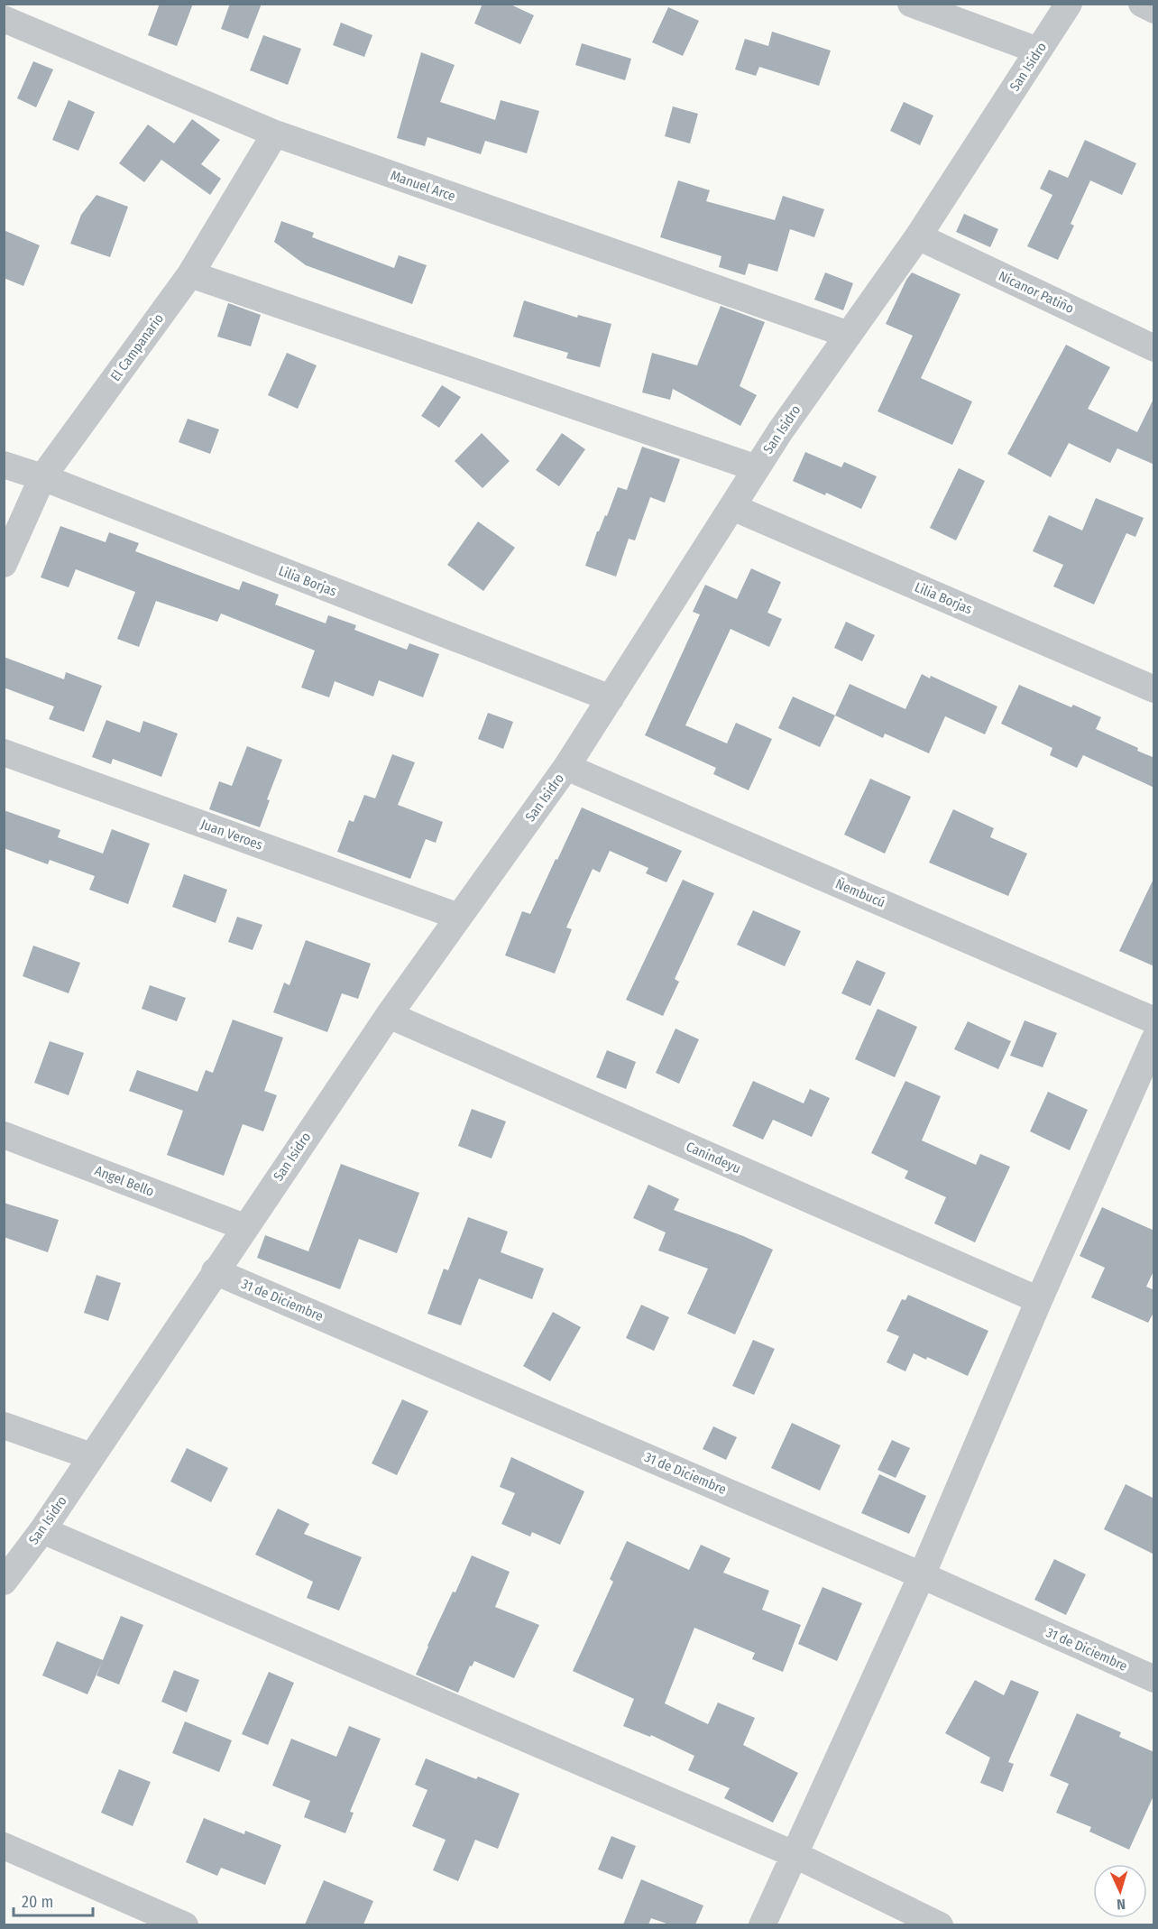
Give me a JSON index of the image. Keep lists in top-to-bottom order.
{
  "streets": {
    "street": [
      "San Isidro",
      "Manuel Arce",
      "Nicanor Patiño",
      "El Campanario",
      "Lilia Borjas",
      "Juan Veroes",
      "Ñembucú",
      "Canindeyu",
      "Angel Bello",
      "31 de Diciembre"
    ]
  },
  "crossings": [
    ["San Isidro", "Manuel Arce"],
    ["San Isidro", "Nicanor Patiño"],
    ["San Isidro", "Lilia Borjas"],
    ["San Isidro", "Juan Veroes"],
    ["San Isidro", "Ñembucú"],
    ["San Isidro", "Canindeyu"],
    ["San Isidro", "Angel Bello"],
    ["San Isidro", "31 de Diciembre"],
    ["Manuel Arce", "El Campanario"],
    ["El Campanario", "Lilia Borjas"]
  ],
  "scale_bar": "20 m",
  "north": "bottom"
}
